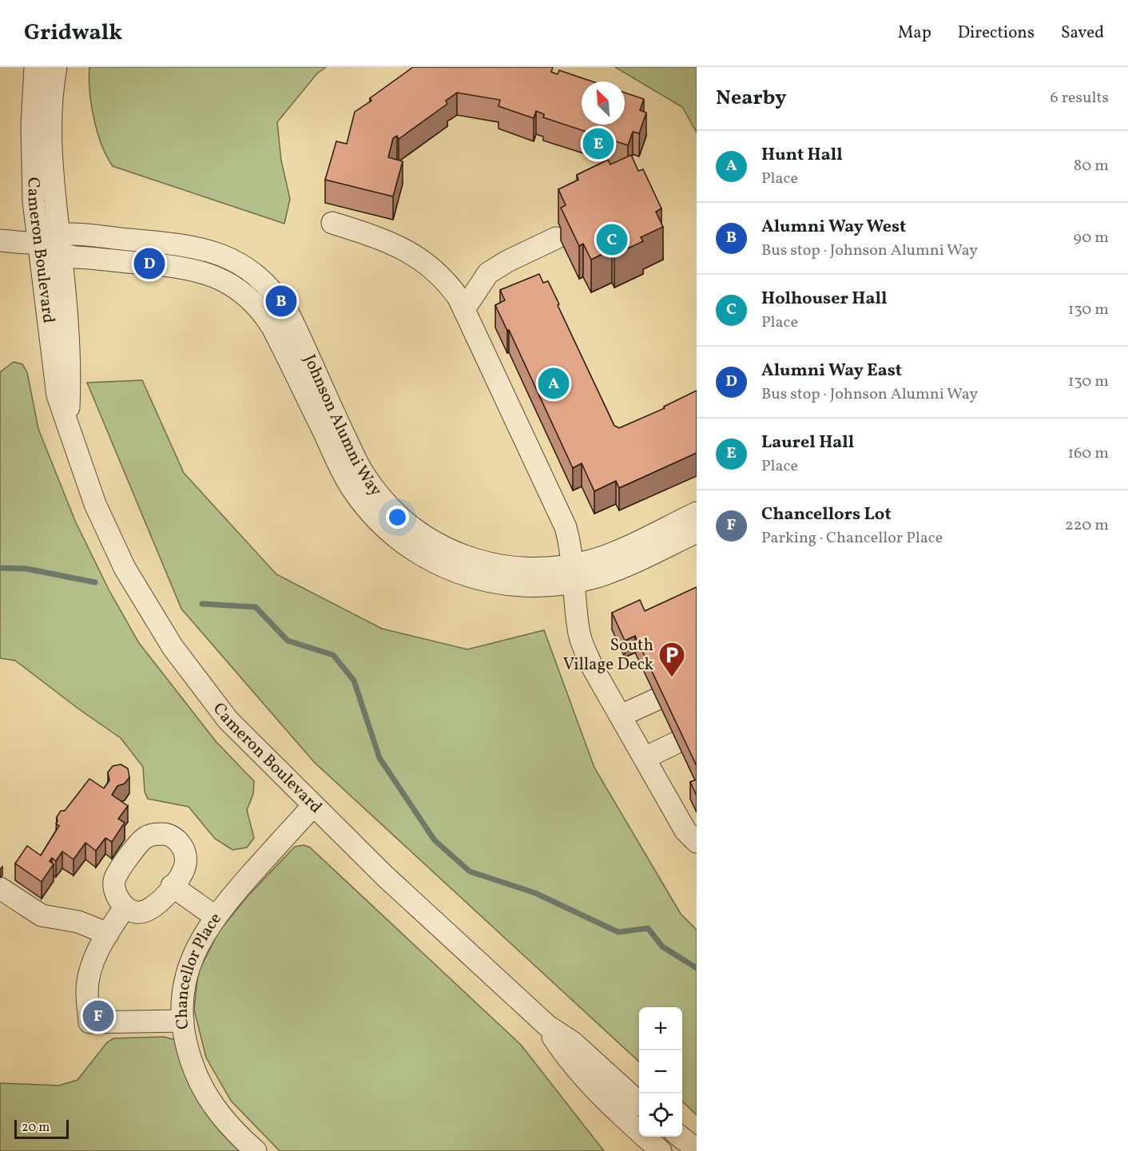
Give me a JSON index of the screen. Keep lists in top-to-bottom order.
{
  "streets": {
    "street": ["Cameron Boulevard", "Johnson Alumni Way", "Chancellor Place"]
  },
  "crossings": [
    ["Cameron Boulevard", "Johnson Alumni Way"],
    ["Cameron Boulevard", "Chancellor Place"]
  ],
  "places": {
    "parking": ["South Village Deck"]
  },
  "scale_bar": "20 m",
  "north": "top left",
  "page": {
    "header": "Gridwalk",
    "nav": ["Map", "Directions", "Saved"],
    "heading": ["Nearby", "6 results"],
    "pins": [
      "E",
      "C",
      "D",
      "B",
      "A",
      "F"
    ],
    "list": [
      {
        "mark": "A",
        "name": "Hunt Hall",
        "note": "Place",
        "value": "80 m"
      },
      {
        "mark": "B",
        "name": "Alumni Way West",
        "note": "Bus stop · Johnson Alumni Way",
        "value": "90 m"
      },
      {
        "mark": "C",
        "name": "Holhouser Hall",
        "note": "Place",
        "value": "130 m"
      },
      {
        "mark": "D",
        "name": "Alumni Way East",
        "note": "Bus stop · Johnson Alumni Way",
        "value": "130 m"
      },
      {
        "mark": "E",
        "name": "Laurel Hall",
        "note": "Place",
        "value": "160 m"
      },
      {
        "mark": "F",
        "name": "Chancellors Lot",
        "note": "Parking · Chancellor Place",
        "value": "220 m"
      }
    ],
    "map_buttons": ["+", "−"],
    "scale": "20 m"
  }
}
